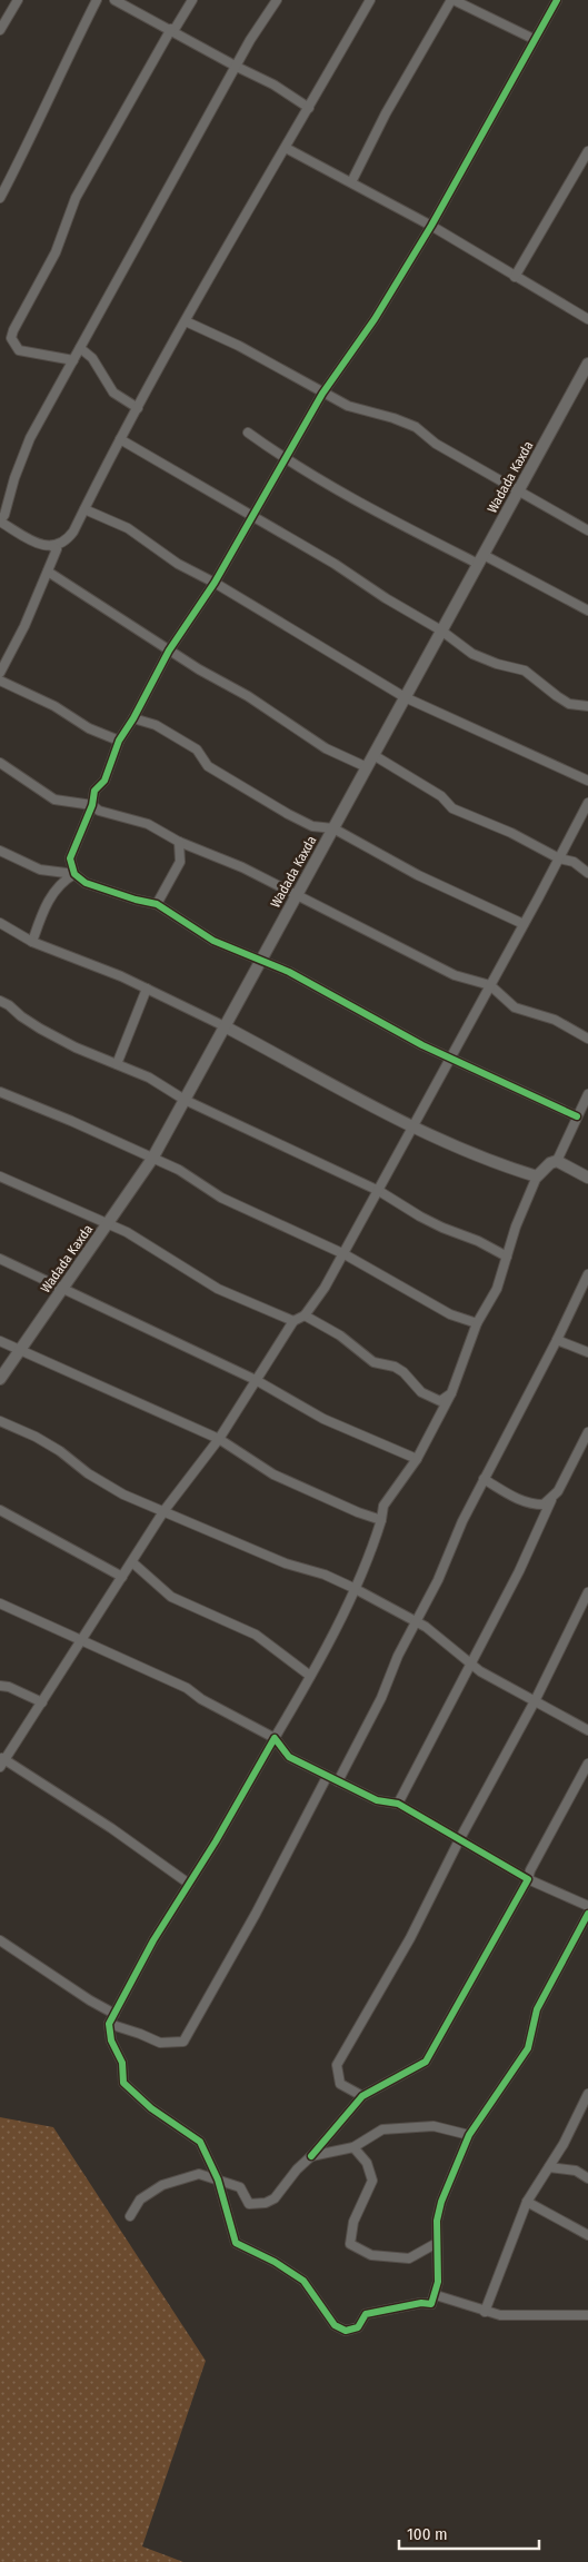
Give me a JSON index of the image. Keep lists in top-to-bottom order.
{
  "streets": {
    "street": ["Wadada Kaxda"]
  },
  "scale_bar": "100 m"
}
